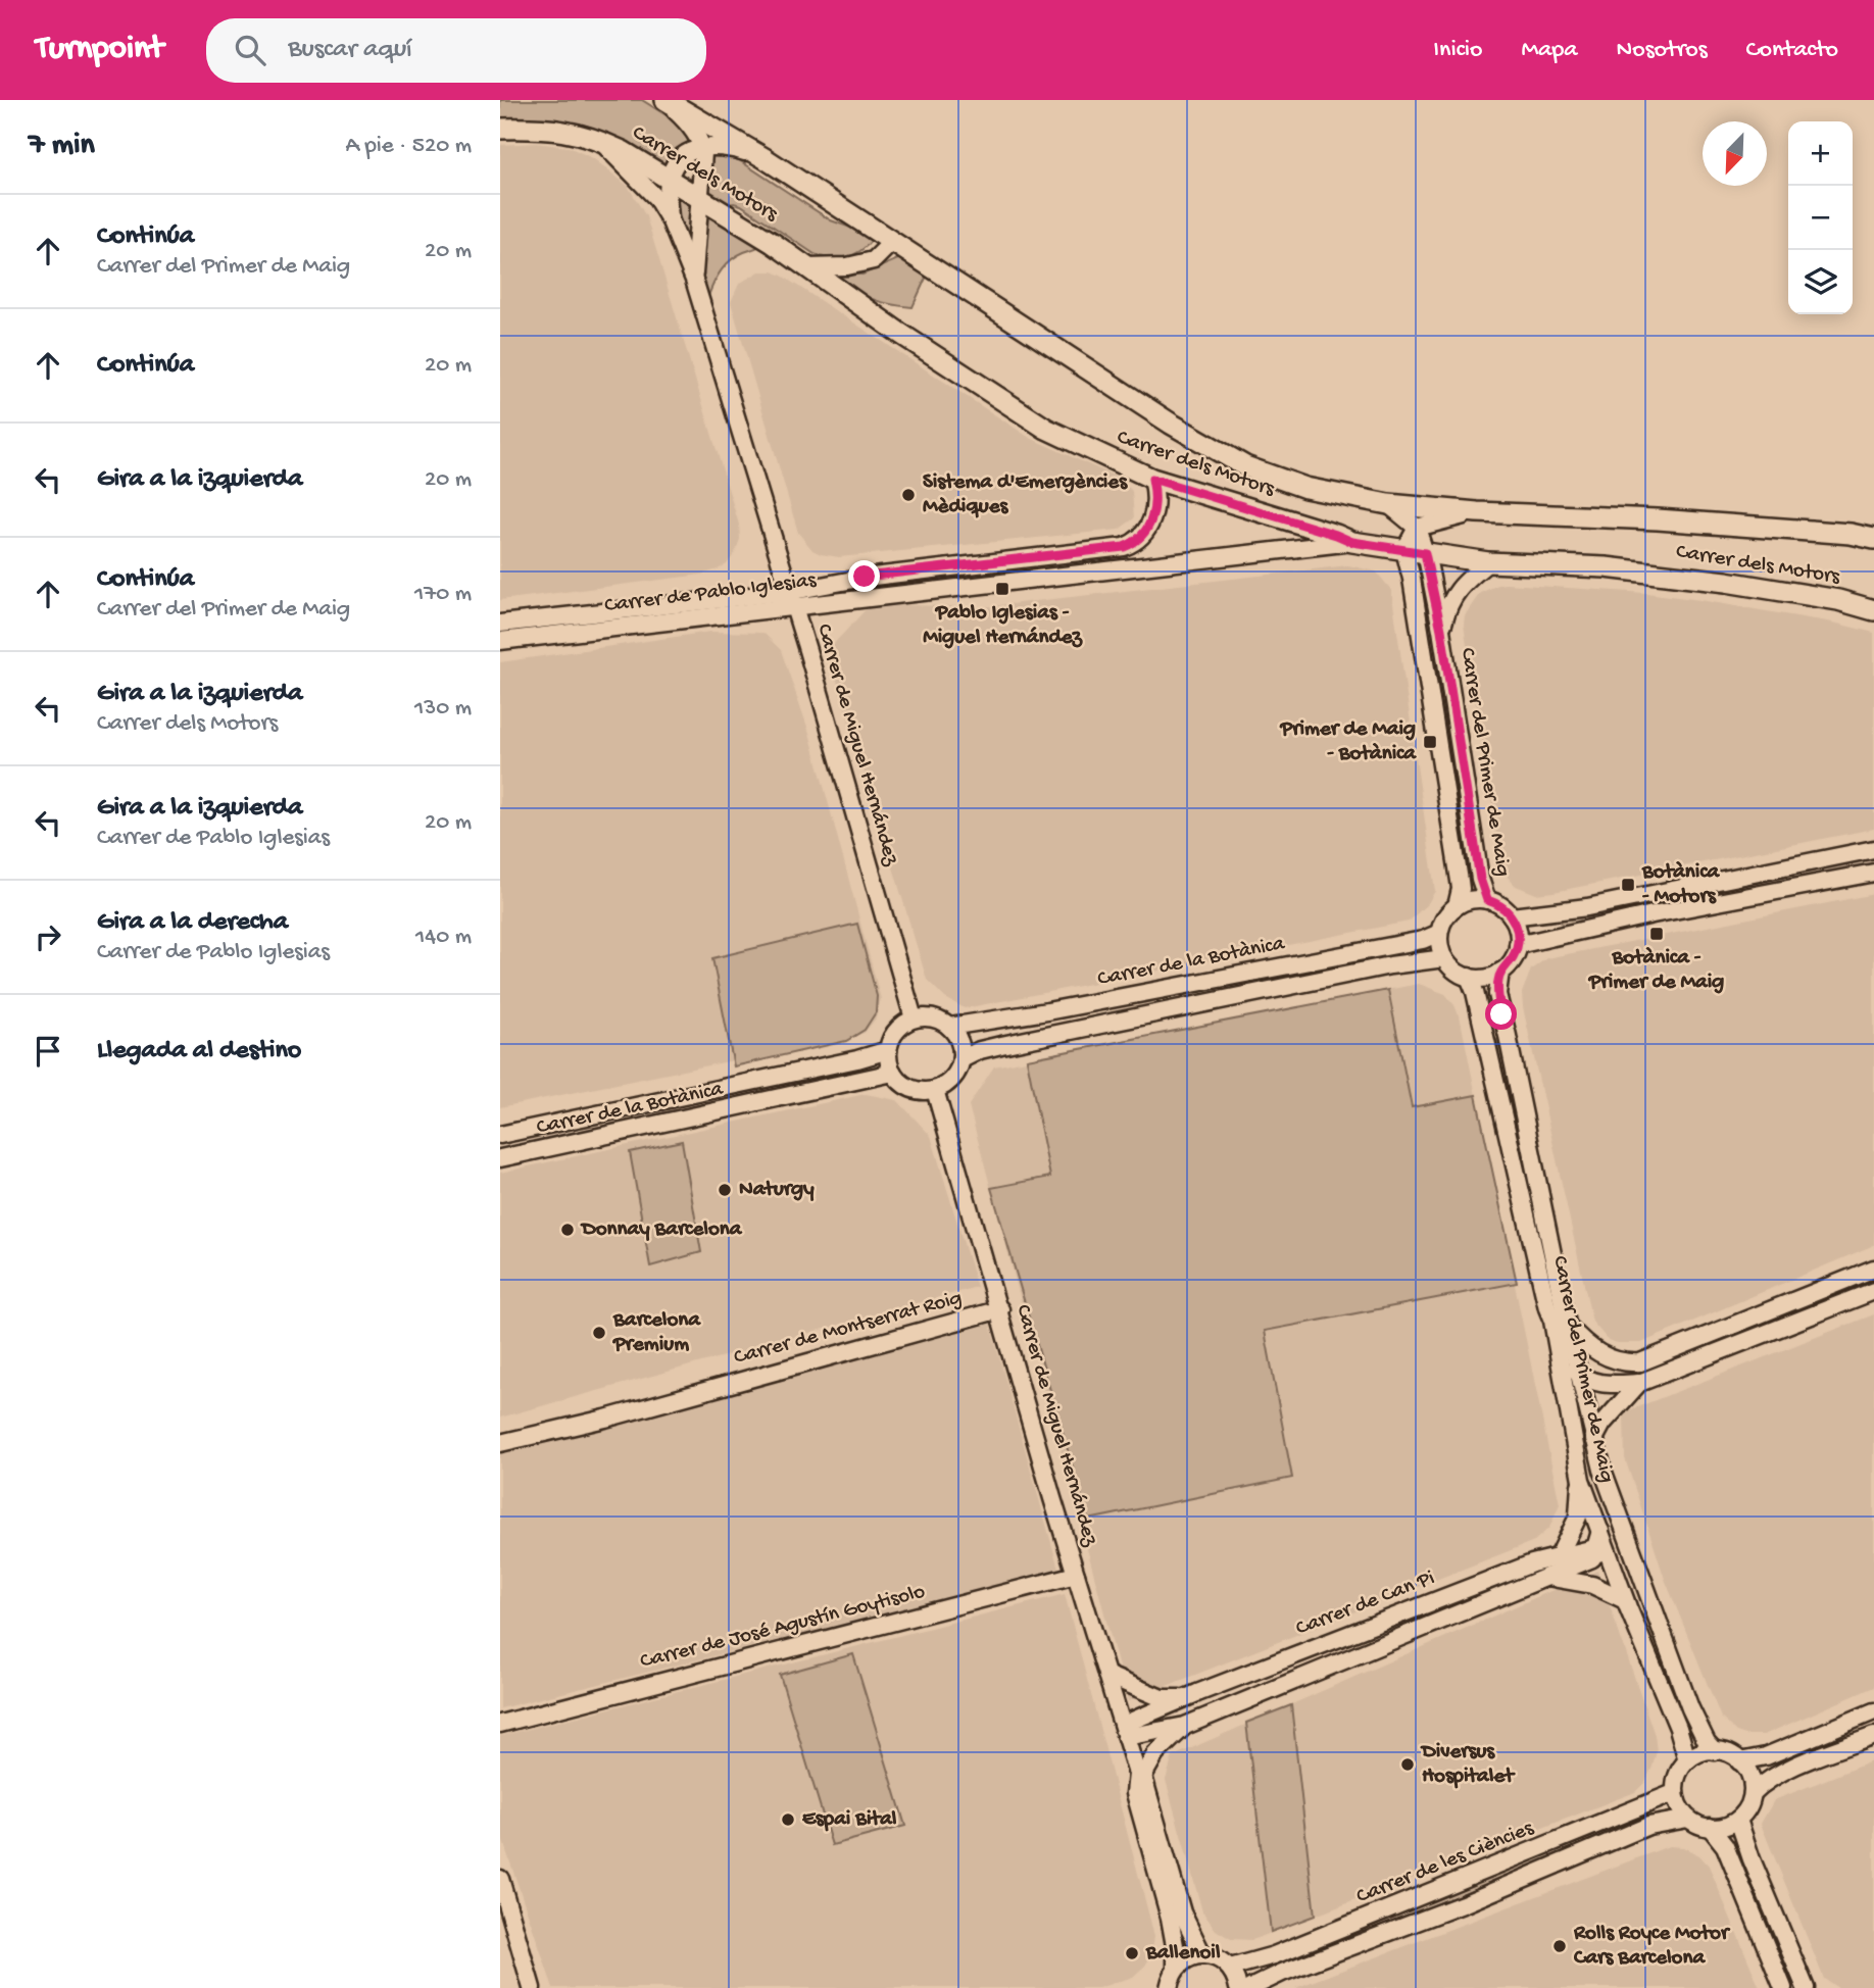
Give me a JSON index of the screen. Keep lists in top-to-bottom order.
{
  "streets": {
    "street": [
      "Carrer dels Motors",
      "Carrer de Pablo Iglesias",
      "Carrer de Miguel Hernández",
      "Carrer del Primer de Maig",
      "Carrer de la Botànica",
      "Carrer de Montserrat Roig",
      "Carrer de Can Pi",
      "Carrer de José Agustín Goytisolo",
      "Carrer de les Ciències"
    ]
  },
  "crossings": [
    ["Carrer dels Motors", "Carrer de Pablo Iglesias"],
    ["Carrer dels Motors", "Carrer de Miguel Hernández"],
    ["Carrer dels Motors", "Carrer del Primer de Maig"],
    ["Carrer de Pablo Iglesias", "Carrer de Miguel Hernández"],
    ["Carrer de Miguel Hernández", "Carrer de la Botànica"],
    ["Carrer de Miguel Hernández", "Carrer de Montserrat Roig"],
    ["Carrer de Miguel Hernández", "Carrer de Can Pi"],
    ["Carrer de Miguel Hernández", "Carrer de José Agustín Goytisolo"],
    ["Carrer del Primer de Maig", "Carrer de la Botànica"],
    ["Carrer del Primer de Maig", "Carrer de les Ciències"]
  ],
  "places": {
    "other": [
      "Sistema d'Emergències Mèdiques",
      "Naturgy",
      "Donnay Barcelona",
      "Barcelona Premium",
      "Diversus Hospitalet",
      "Espai Bital",
      "Rolls Royce Motor Cars Barcelona",
      "Ballenoil"
    ],
    "transit": [
      "Pablo Iglesias - Miguel Hernández",
      "Primer de Maig - Botànica",
      "Botànica - Motors",
      "Botànica - Primer de Maig"
    ]
  },
  "north": "bottom left",
  "page": {
    "header": "Turnpoint",
    "search": "Buscar aquí",
    "nav": [
      "Inicio",
      "Mapa",
      "Nosotros",
      "Contacto"
    ],
    "heading": ["7 min", "A pie · 520 m"],
    "map_buttons": ["+", "−"],
    "list": [
      ["Continúa", "Carrer del Primer de Maig", "20 m"],
      ["Continúa", "20 m"],
      ["Gira a la izquierda", "20 m"],
      ["Continúa", "Carrer del Primer de Maig", "170 m"],
      ["Gira a la izquierda", "Carrer dels Motors", "130 m"],
      ["Gira a la izquierda", "Carrer de Pablo Iglesias", "20 m"],
      ["Gira a la derecha", "Carrer de Pablo Iglesias", "140 m"],
      "Llegada al destino"
    ]
  }
}
